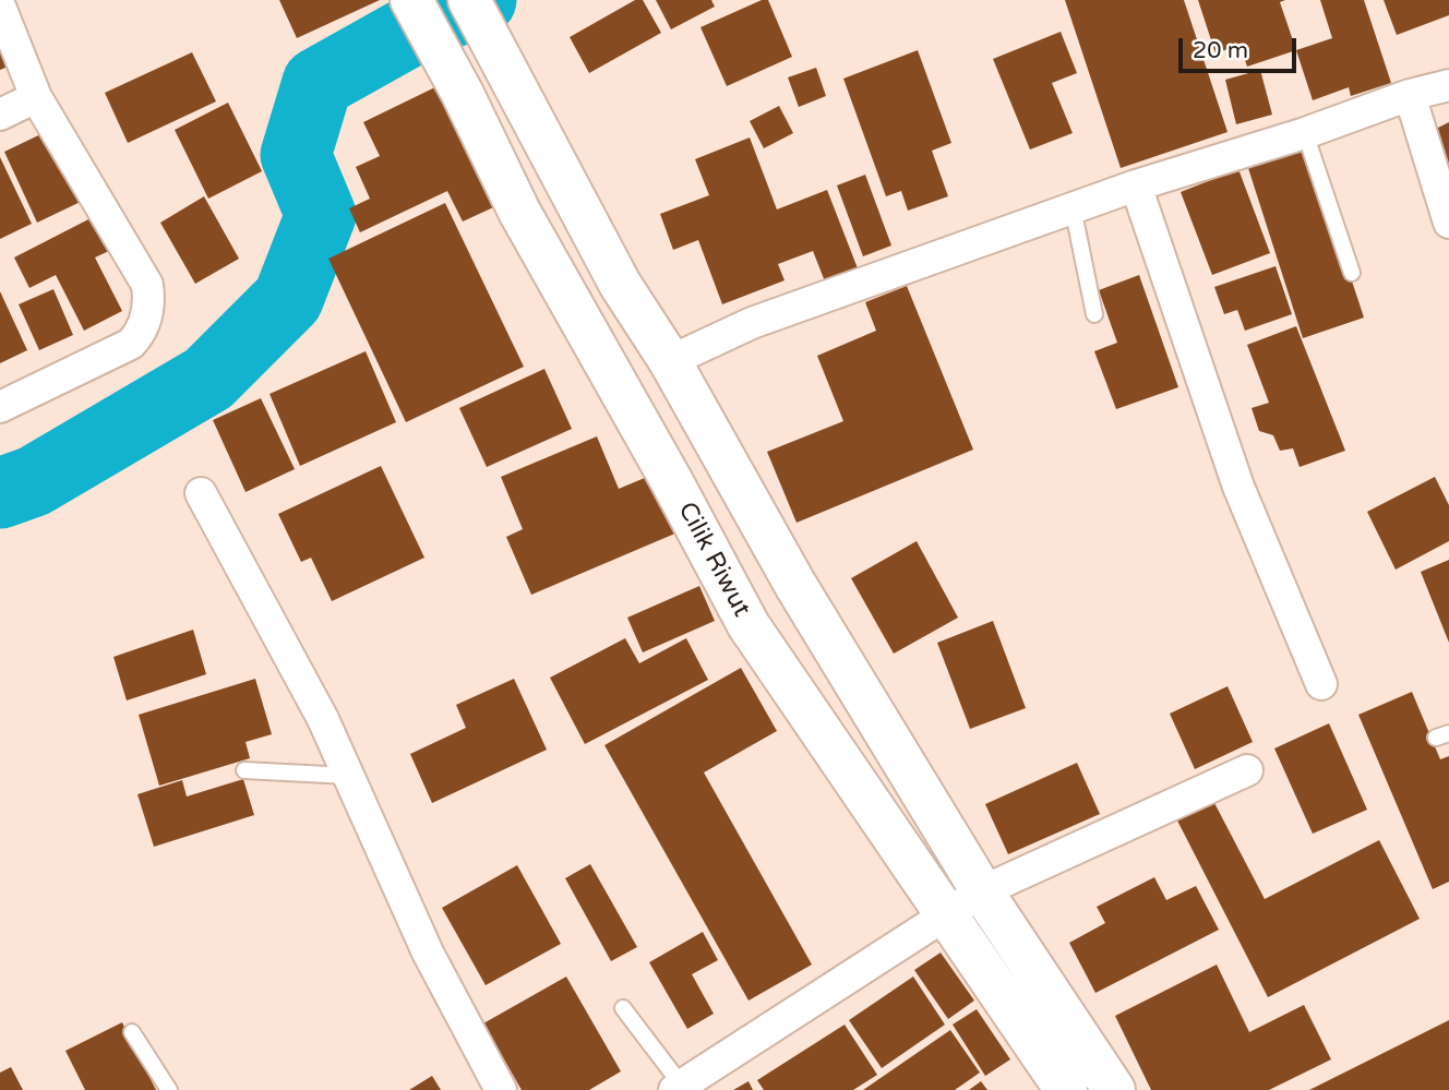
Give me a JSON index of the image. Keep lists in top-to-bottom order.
{
  "streets": {
    "main road": ["Cilik Riwut"]
  },
  "scale_bar": "20 m"
}
